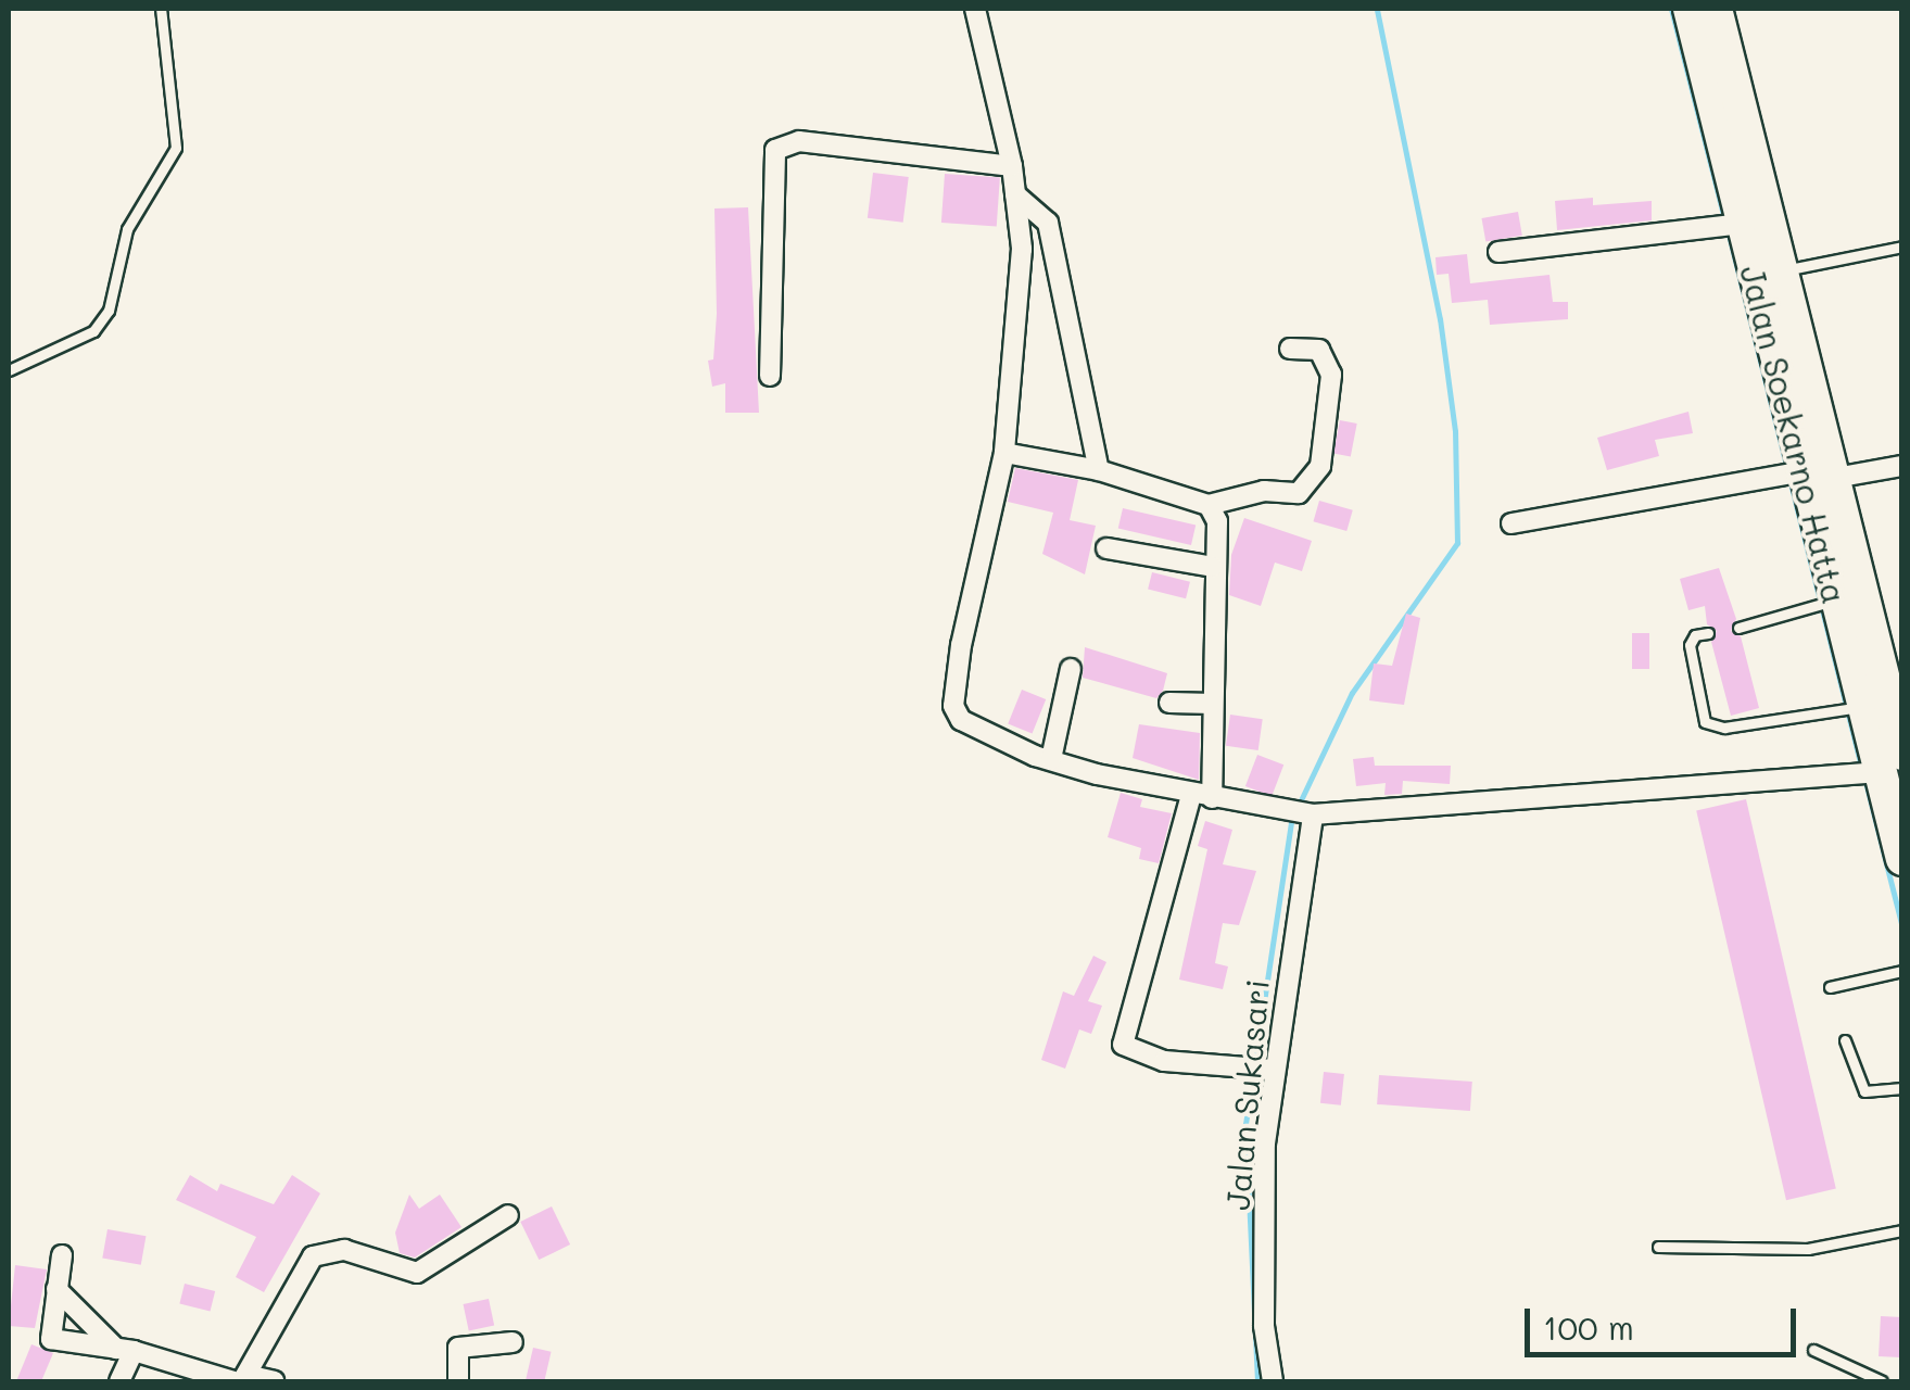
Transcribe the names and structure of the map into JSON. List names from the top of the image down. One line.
{"streets":{"highway":["Jalan Soekarno Hatta"],"street":["Jalan Sukasari"]},"scale_bar":"100 m"}
